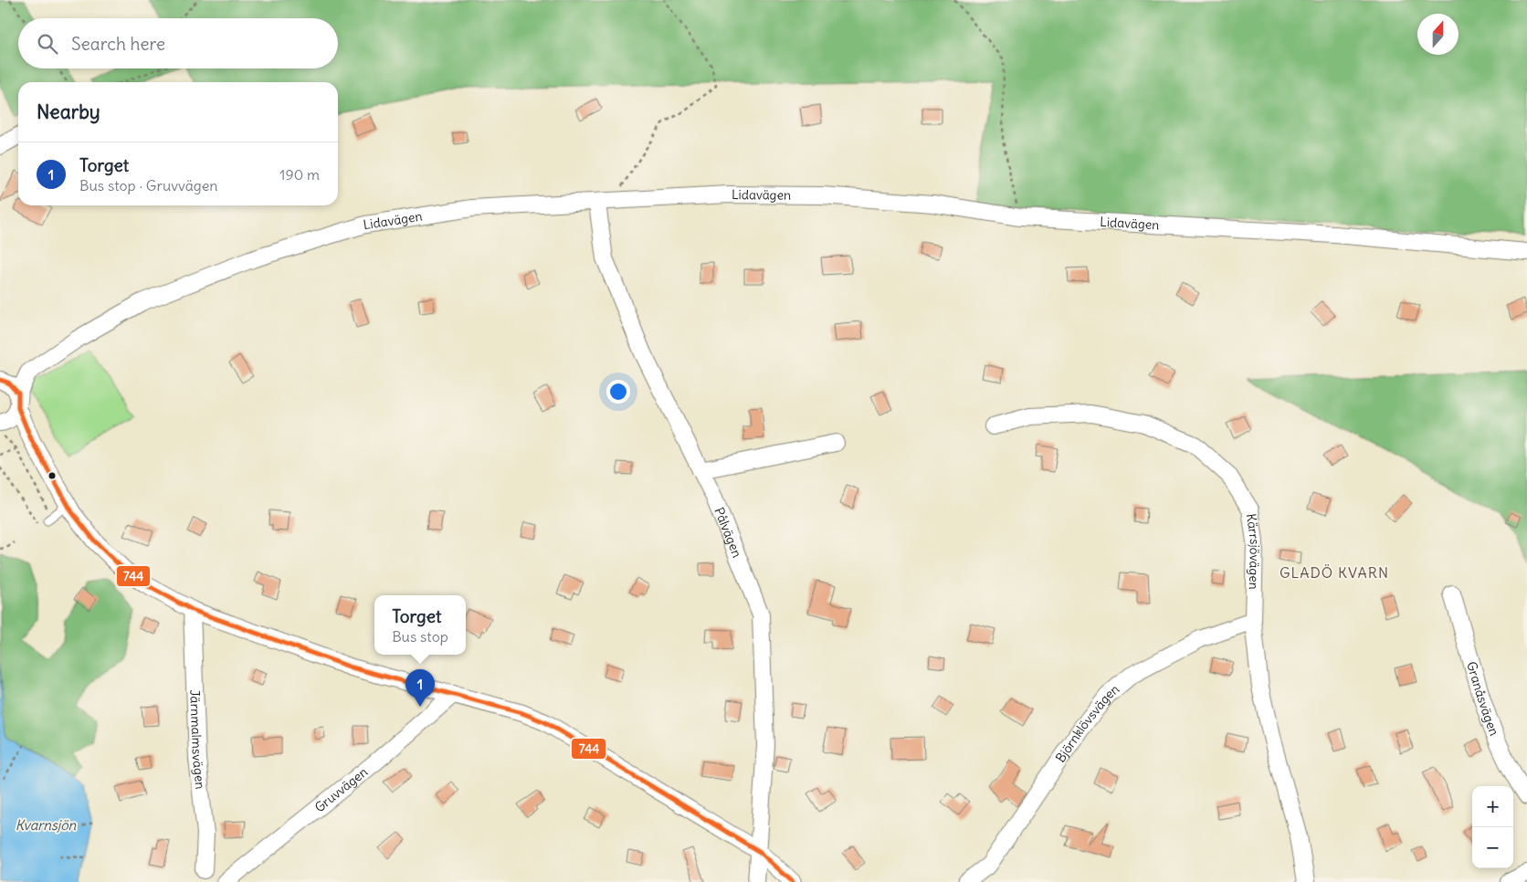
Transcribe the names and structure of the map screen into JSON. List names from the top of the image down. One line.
{"streets":{"street":["Lidavägen","Pålvägen","Kärrsjövägen","Granåsvägen","Björnklövsvägen","Järnmalmsvägen","Gruvvägen"]},"crossings":[["Lidavägen","Pålvägen"],["Kärrsjövägen","Björnklövsvägen"]],"districts":["GLADÖ KVARN"],"water":["Kvarnsjön"],"lines":["transit line 744"],"north":"top","page":{"search":"Search here","heading":"Nearby","list":[{"mark":"1","name":"Torget","note":"Bus stop · Gruvvägen","value":"190 m"}],"popup":["Torget","Bus stop"],"pins":"1","map_buttons":["+","−"]}}
